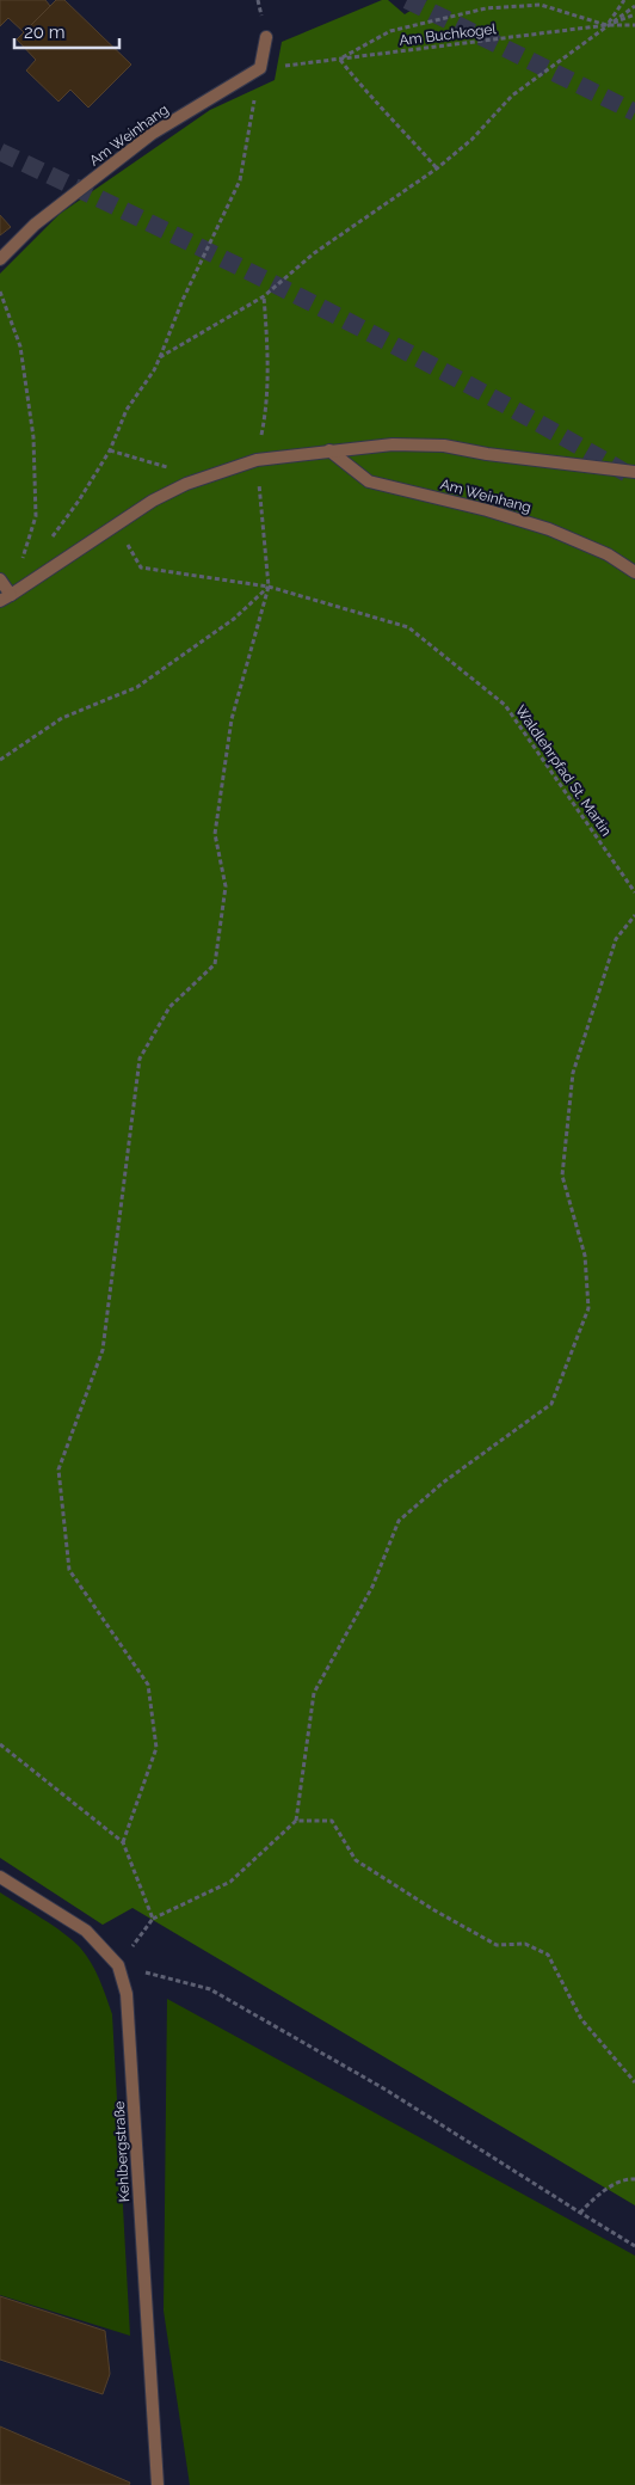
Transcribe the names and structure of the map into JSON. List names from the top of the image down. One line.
{"streets":{"street":["Am Weinhang","Kehlbergstraße"],"path":["Am Buchkogel","Waldlehrpfad St. Martin"]},"crossings":[["Am Buchkogel","Am Weinhang"]],"scale_bar":"20 m"}
